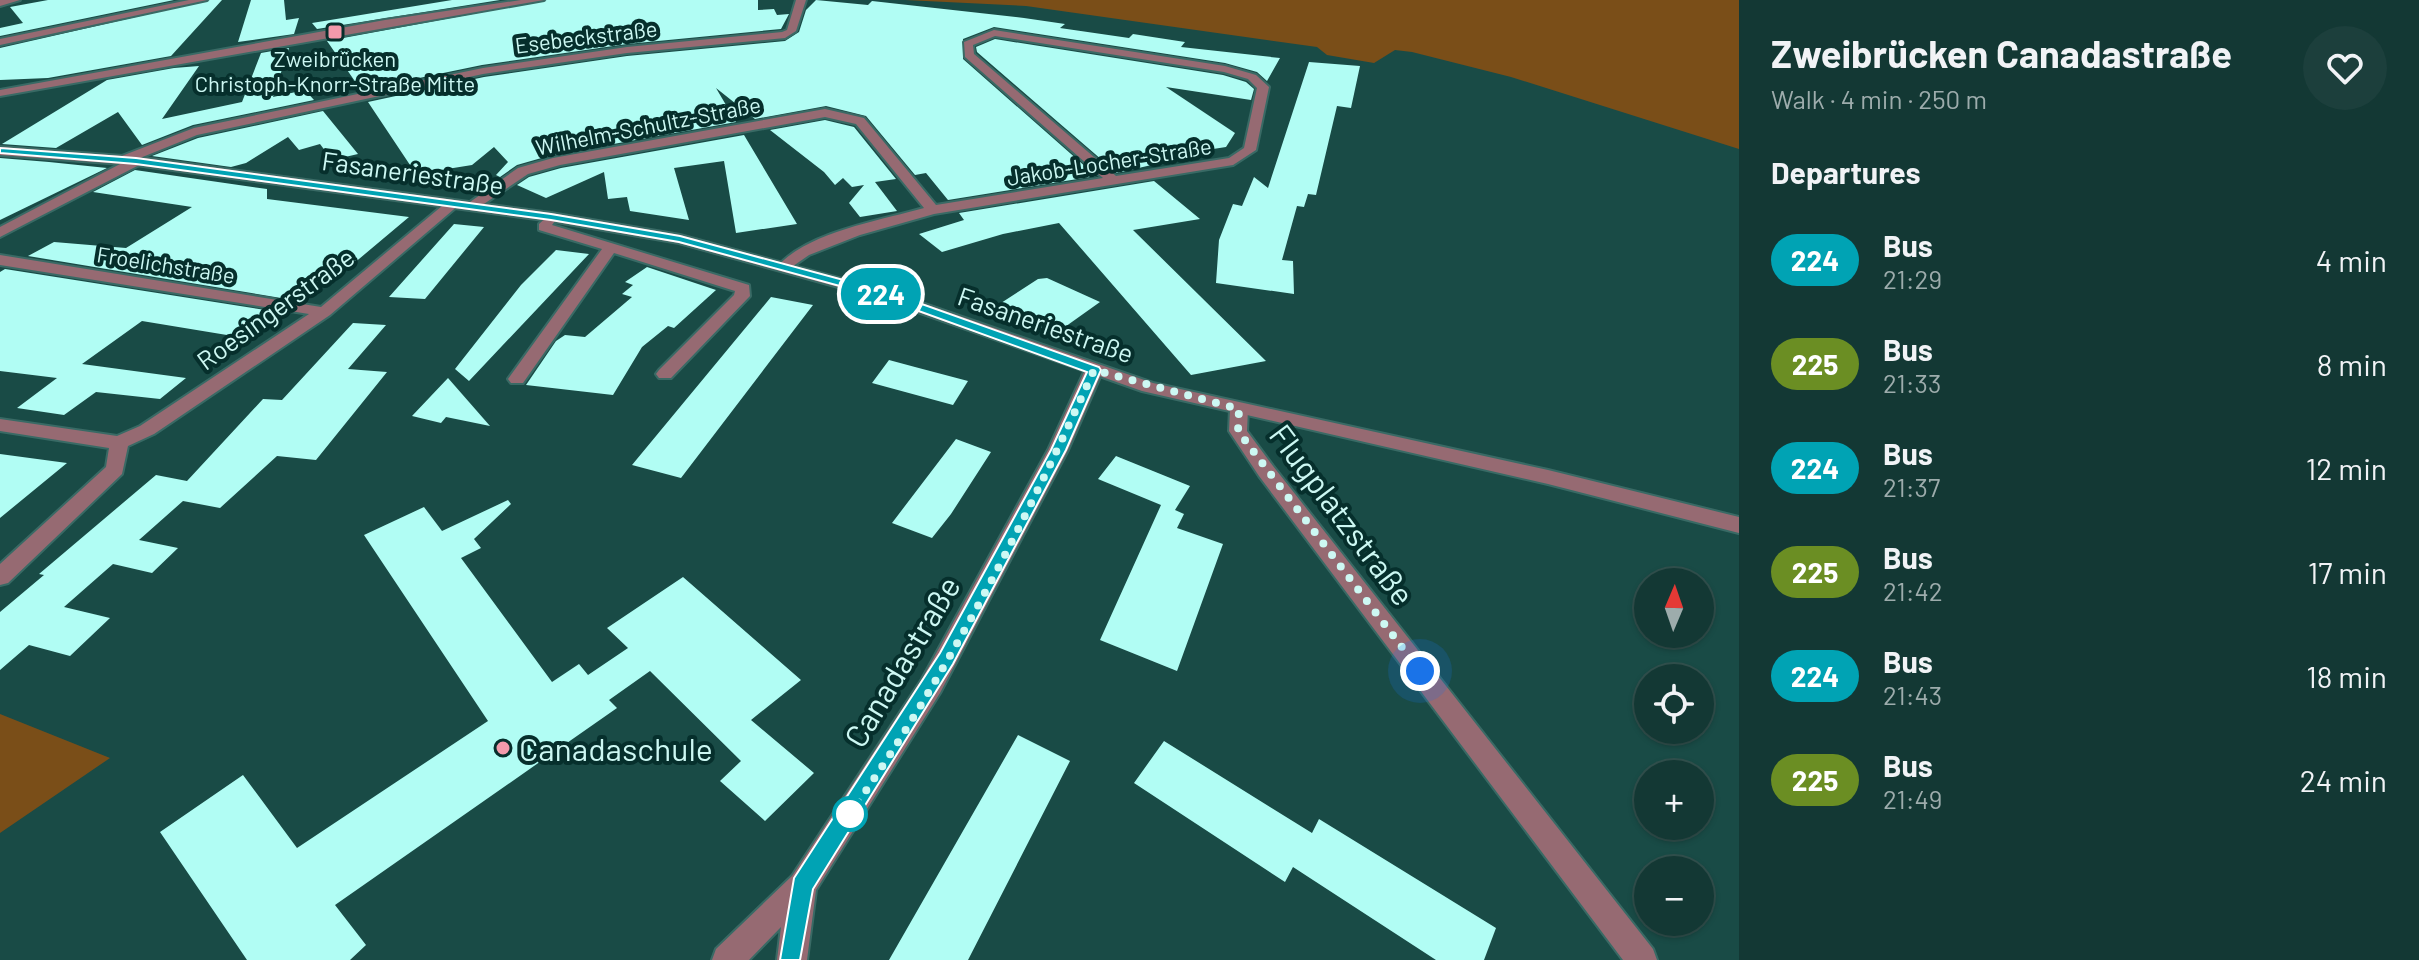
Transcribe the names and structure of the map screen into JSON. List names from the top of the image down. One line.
{"streets":{"street":["Esebeckstraße","Wilhelm-Schultz-Straße","Jakob-Locher-Straße","Fasaneriestraße","Froelichstraße","Roesingerstraße","Flugplatzstraße","Canadastraße"]},"crossings":[["Esebeckstraße","Fasaneriestraße"],["Wilhelm-Schultz-Straße","Jakob-Locher-Straße"],["Wilhelm-Schultz-Straße","Fasaneriestraße"],["Wilhelm-Schultz-Straße","Roesingerstraße"],["Jakob-Locher-Straße","Fasaneriestraße"],["Fasaneriestraße","Roesingerstraße"],["Fasaneriestraße","Flugplatzstraße"],["Fasaneriestraße","Canadastraße"],["Froelichstraße","Roesingerstraße"]],"places":{"transit":["Zweibrücken Christoph-Knorr-Straße Mitte"],"other":["Canadaschule"]},"lines":["bus line 224"],"north":"top","page":{"on_map":"224","heading":[["Zweibrücken Canadastraße","Walk · 4 min · 250 m"],"Departures"],"list":[{"mark":"224","name":"Bus","note":"21:29","value":"4 min"},{"mark":"225","name":"Bus","note":"21:33","value":"8 min"},{"mark":"224","name":"Bus","note":"21:37","value":"12 min"},{"mark":"225","name":"Bus","note":"21:42","value":"17 min"},{"mark":"224","name":"Bus","note":"21:43","value":"18 min"},{"mark":"225","name":"Bus","note":"21:49","value":"24 min"}],"map_buttons":["+","−"]}}
